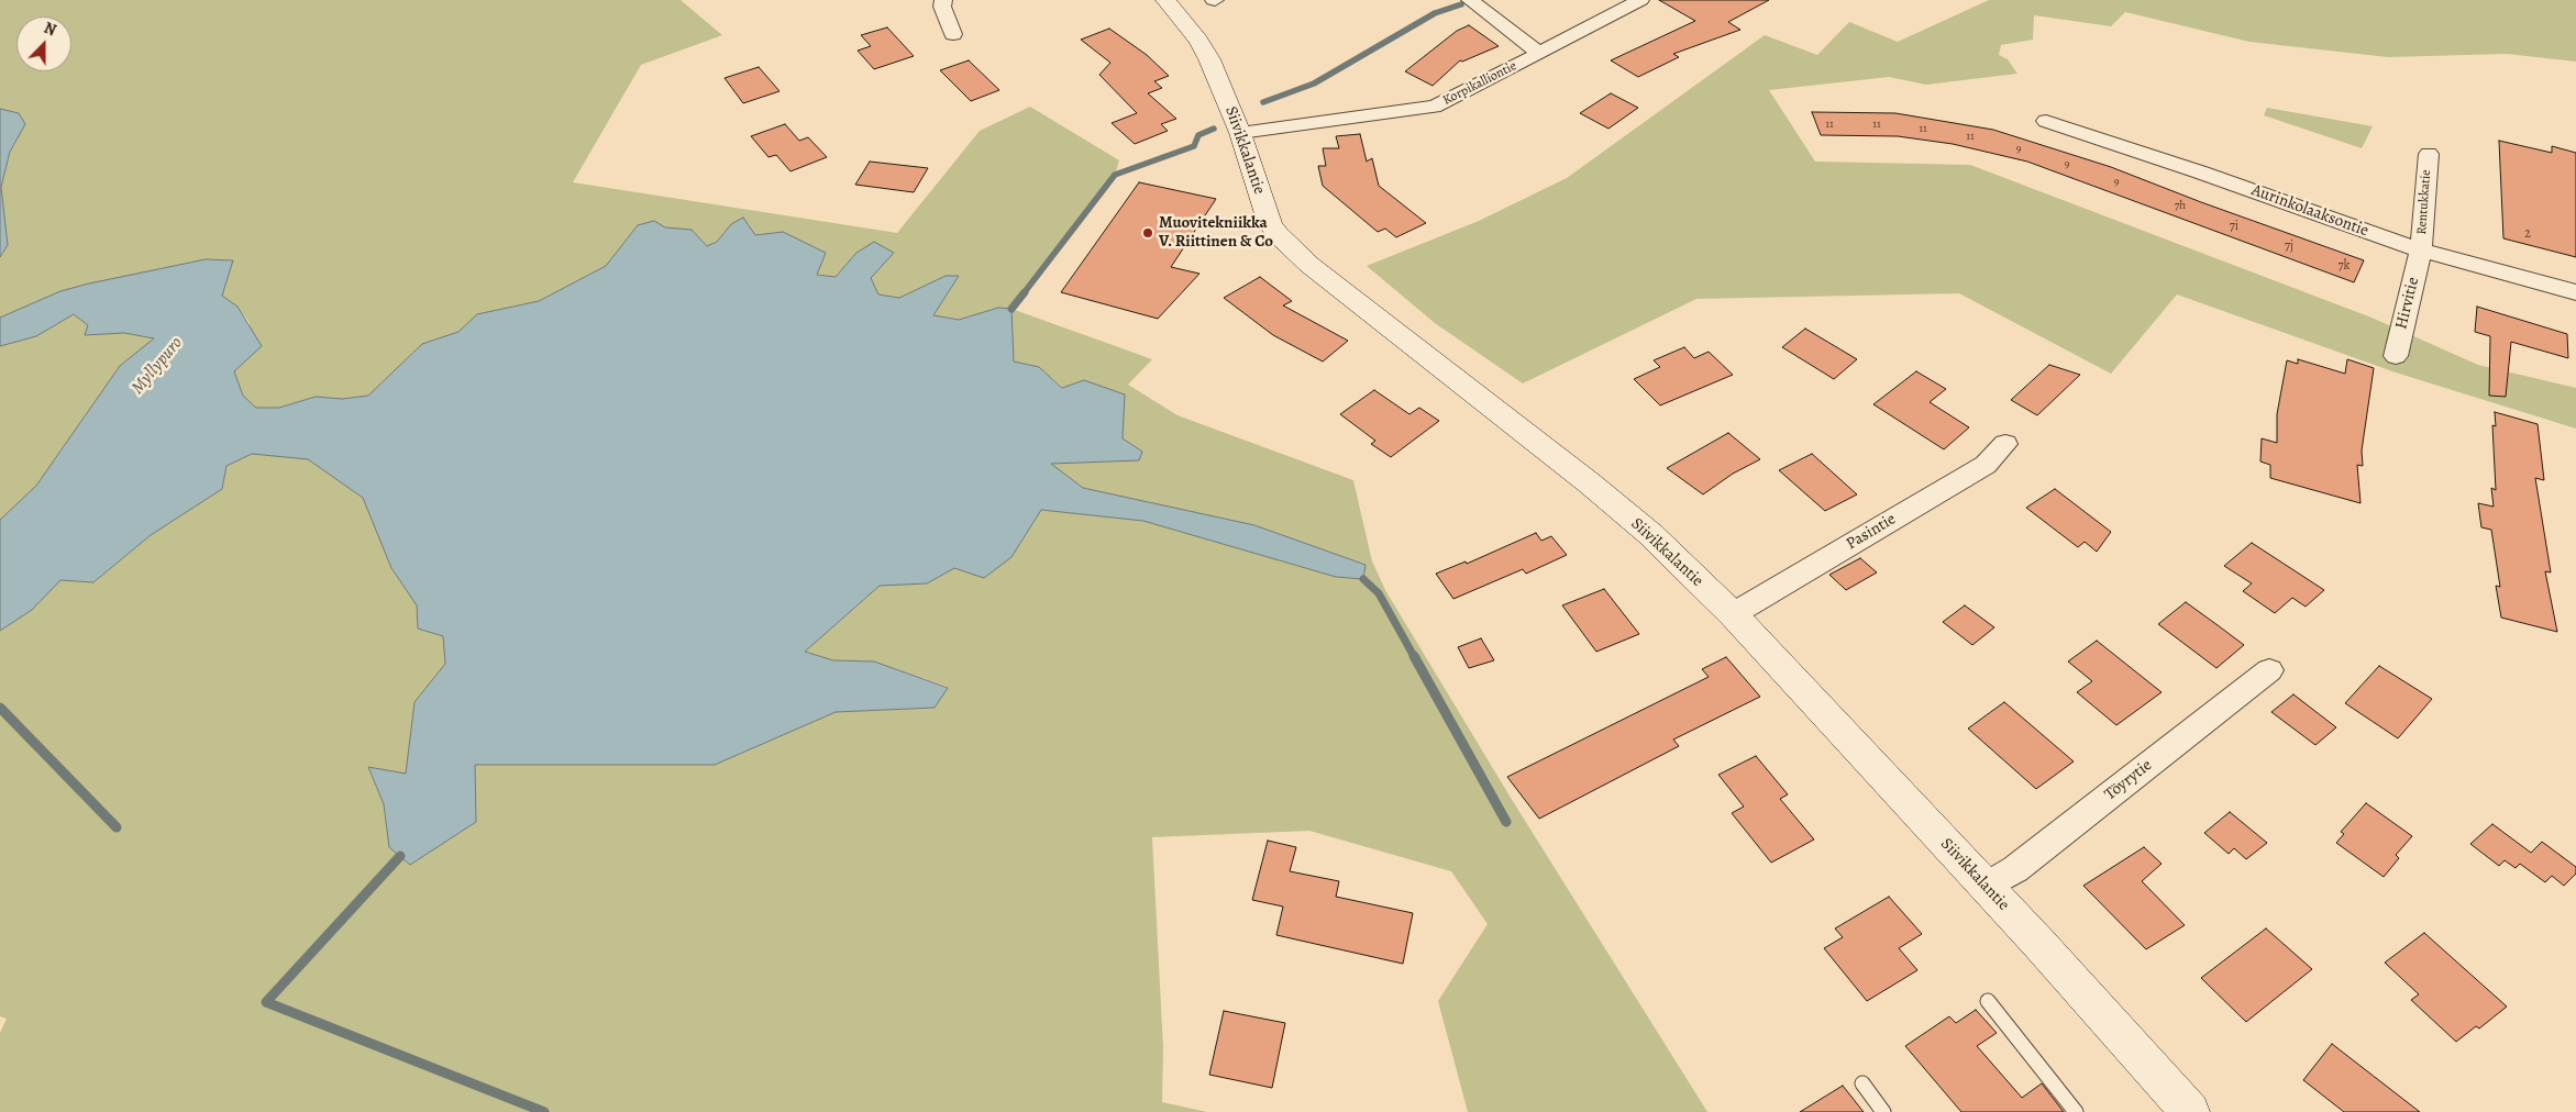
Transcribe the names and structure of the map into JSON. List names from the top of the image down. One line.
{"streets":{"main road":["Siivikkalantie"],"street":["Korpikalliontie","Rentukkatie","Aurinkolaaksontie","Hirvitie","Pasintie","Töyrytie"]},"crossings":[["Korpikalliontie","Siivikkalantie"],["Siivikkalantie","Pasintie"],["Siivikkalantie","Töyrytie"],["Rentukkatie","Aurinkolaaksontie"],["Rentukkatie","Hirvitie"],["Aurinkolaaksontie","Hirvitie"]],"water":["Myllypuro"],"places":["Muovitekniikka V. Riittinen & Co"],"house_numbers":["11","11","11","11","9","9","9","7h","7i","2","7j","7k"],"north":"top"}
